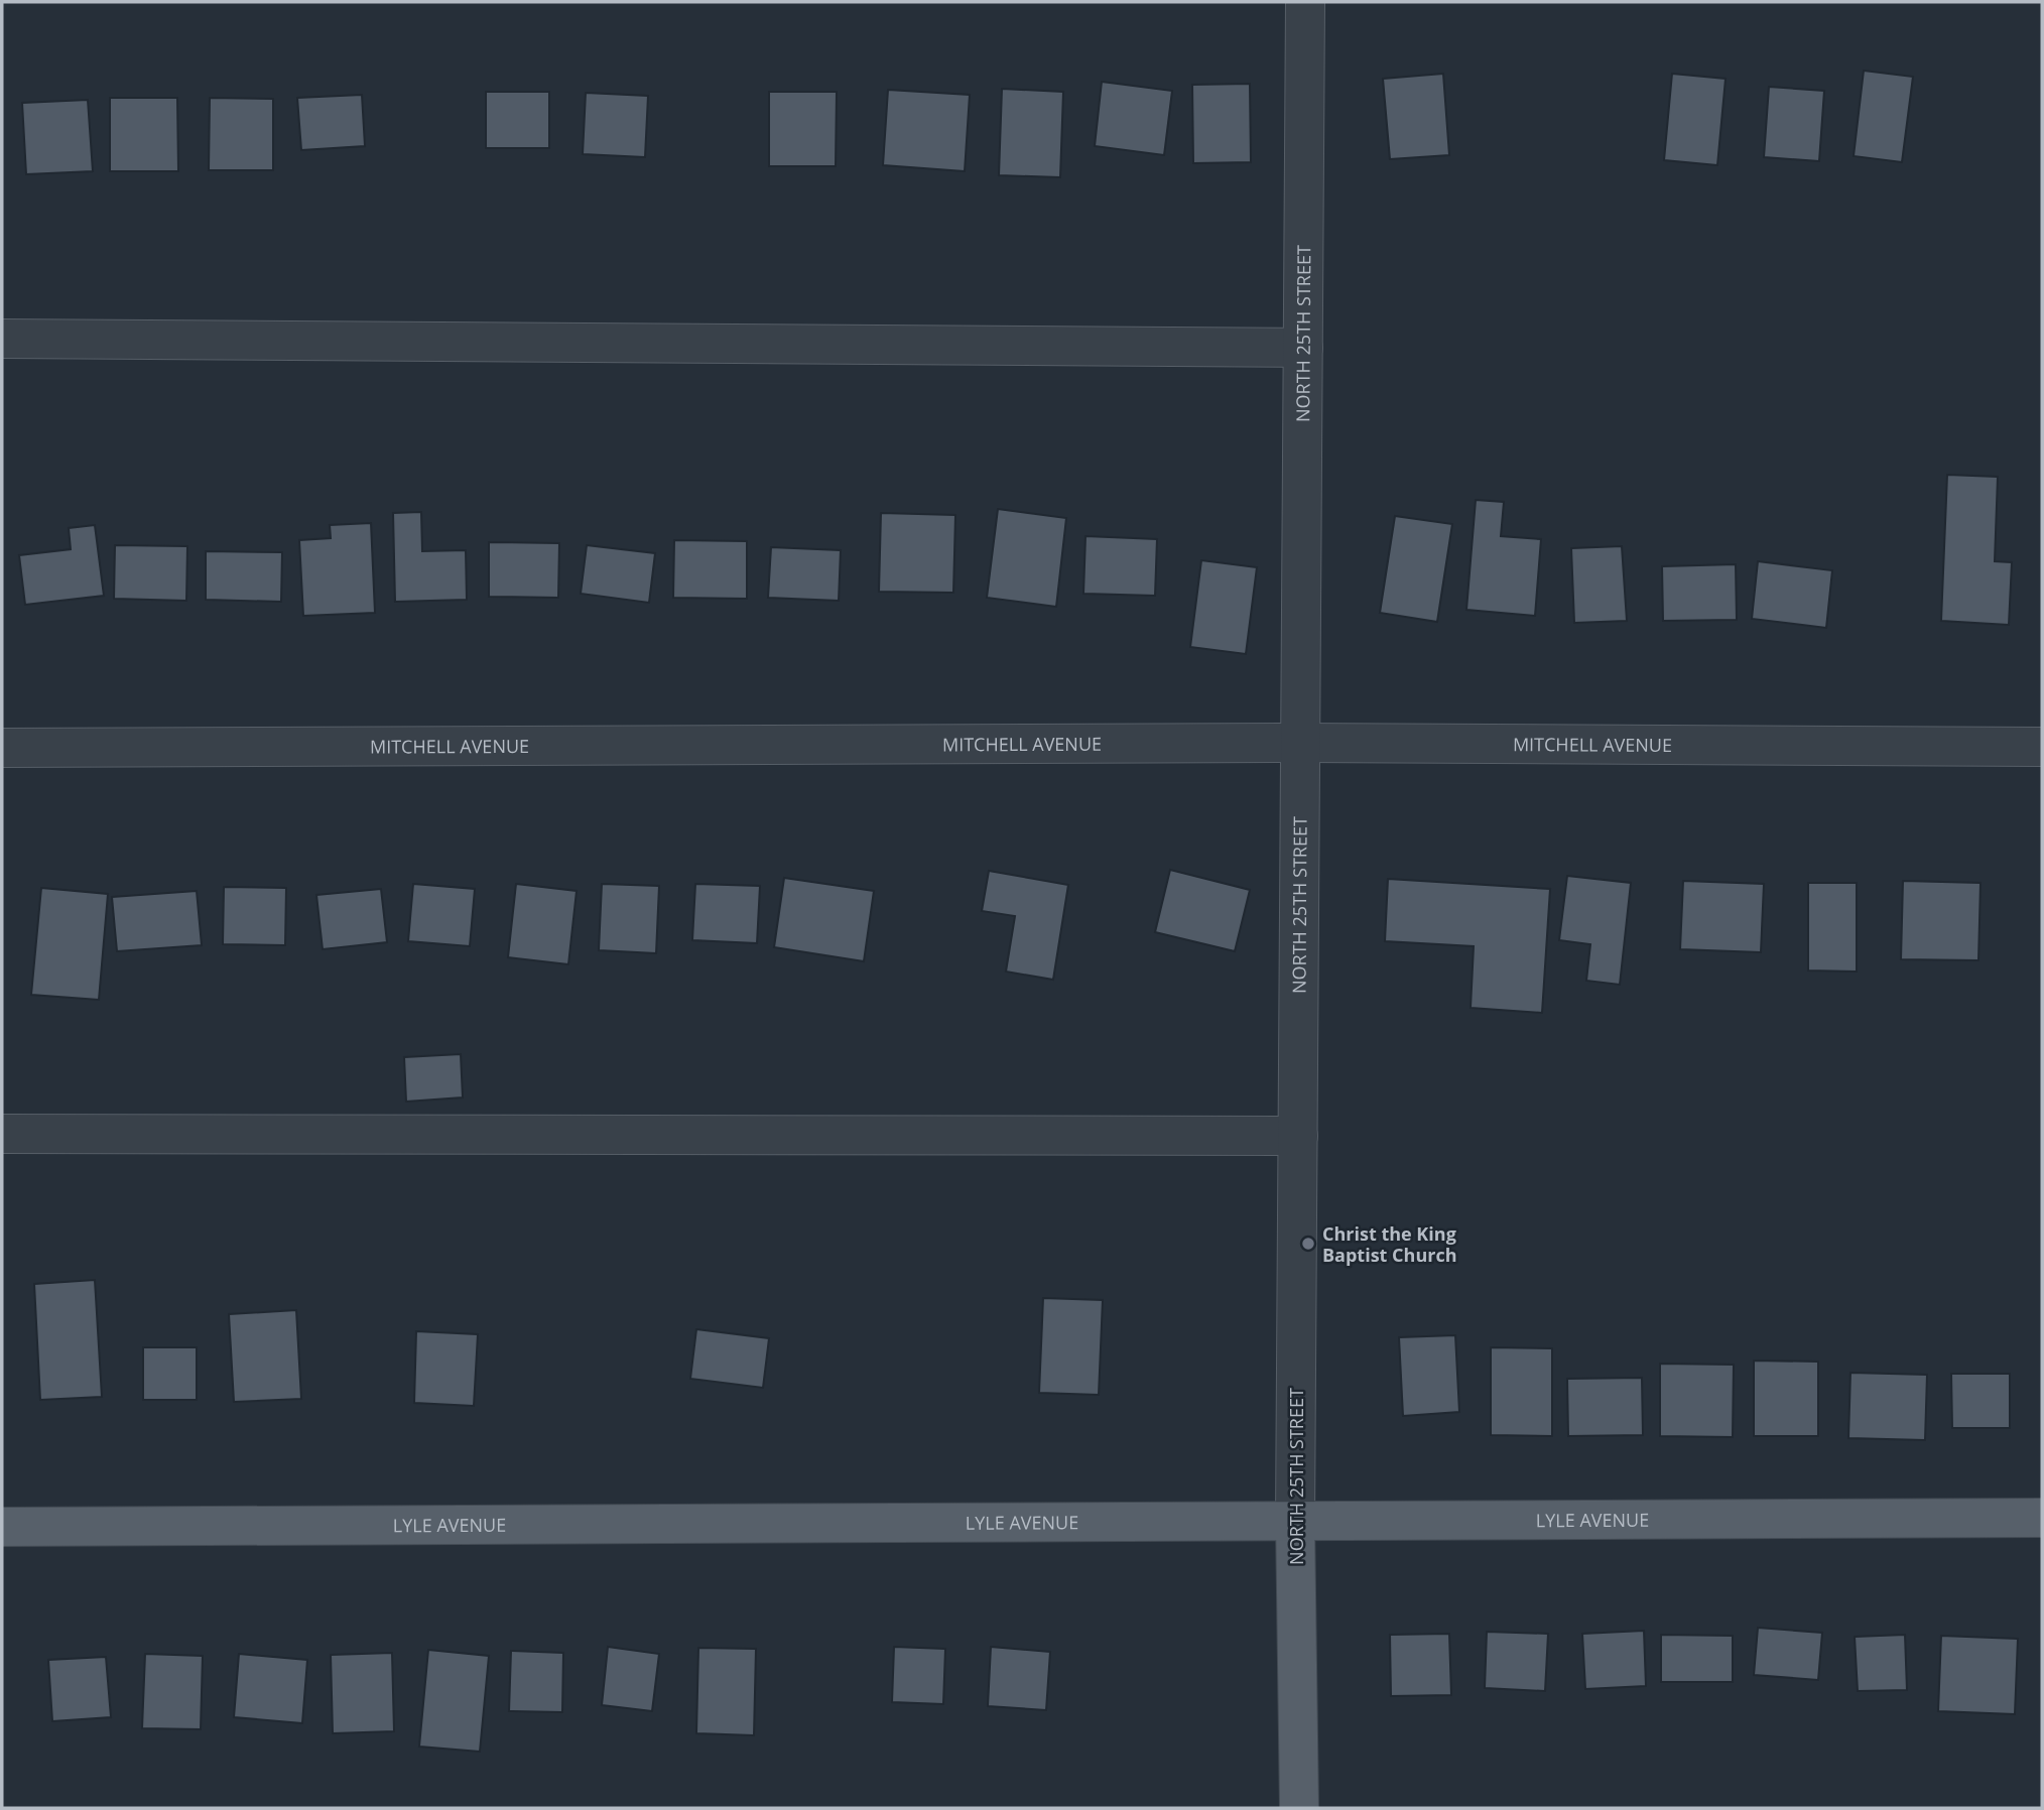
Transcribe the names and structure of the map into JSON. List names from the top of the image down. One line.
{"streets":{"main road":["NORTH 25TH STREET","LYLE AVENUE"],"street":["MITCHELL AVENUE"]},"crossings":[["NORTH 25TH STREET","MITCHELL AVENUE"],["NORTH 25TH STREET","LYLE AVENUE"]],"places":["Christ the King Baptist Church"]}
